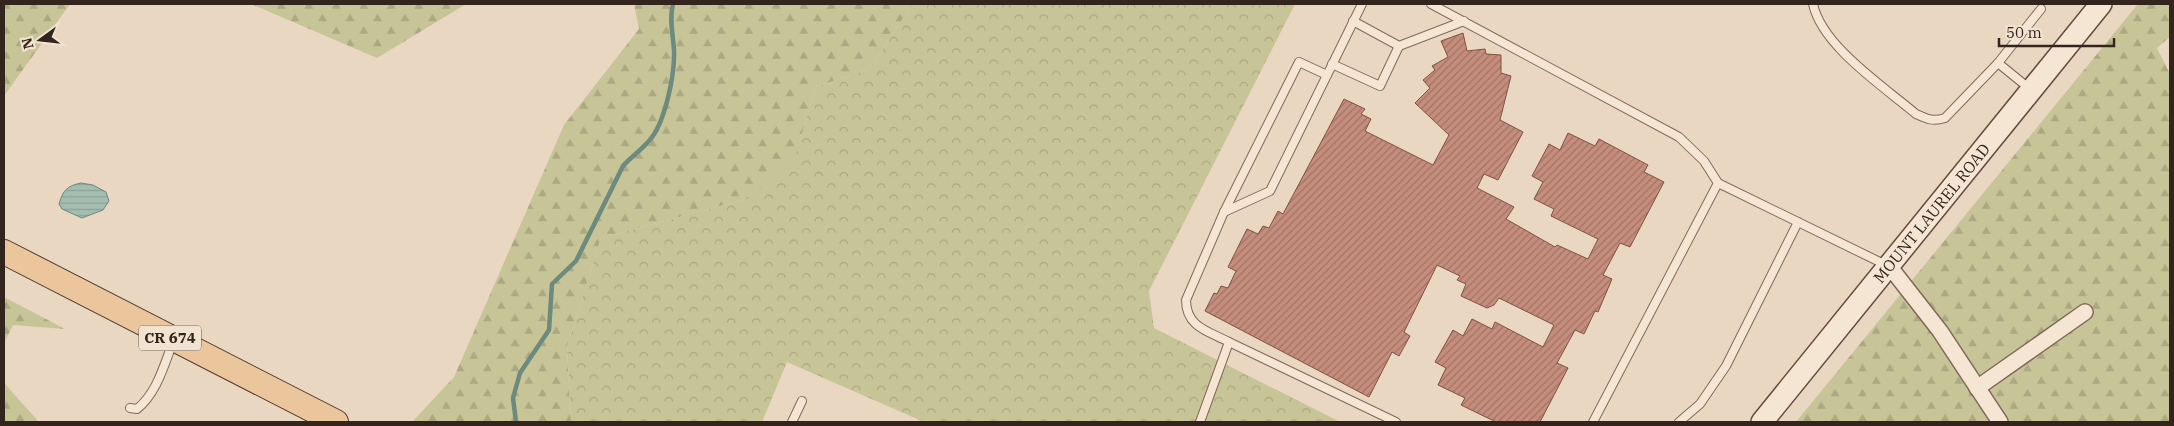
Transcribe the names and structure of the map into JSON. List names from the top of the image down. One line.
{"streets":{"main road":["MOUNT LAUREL ROAD","CR 674"]},"scale_bar":"50 m","north":"left"}
